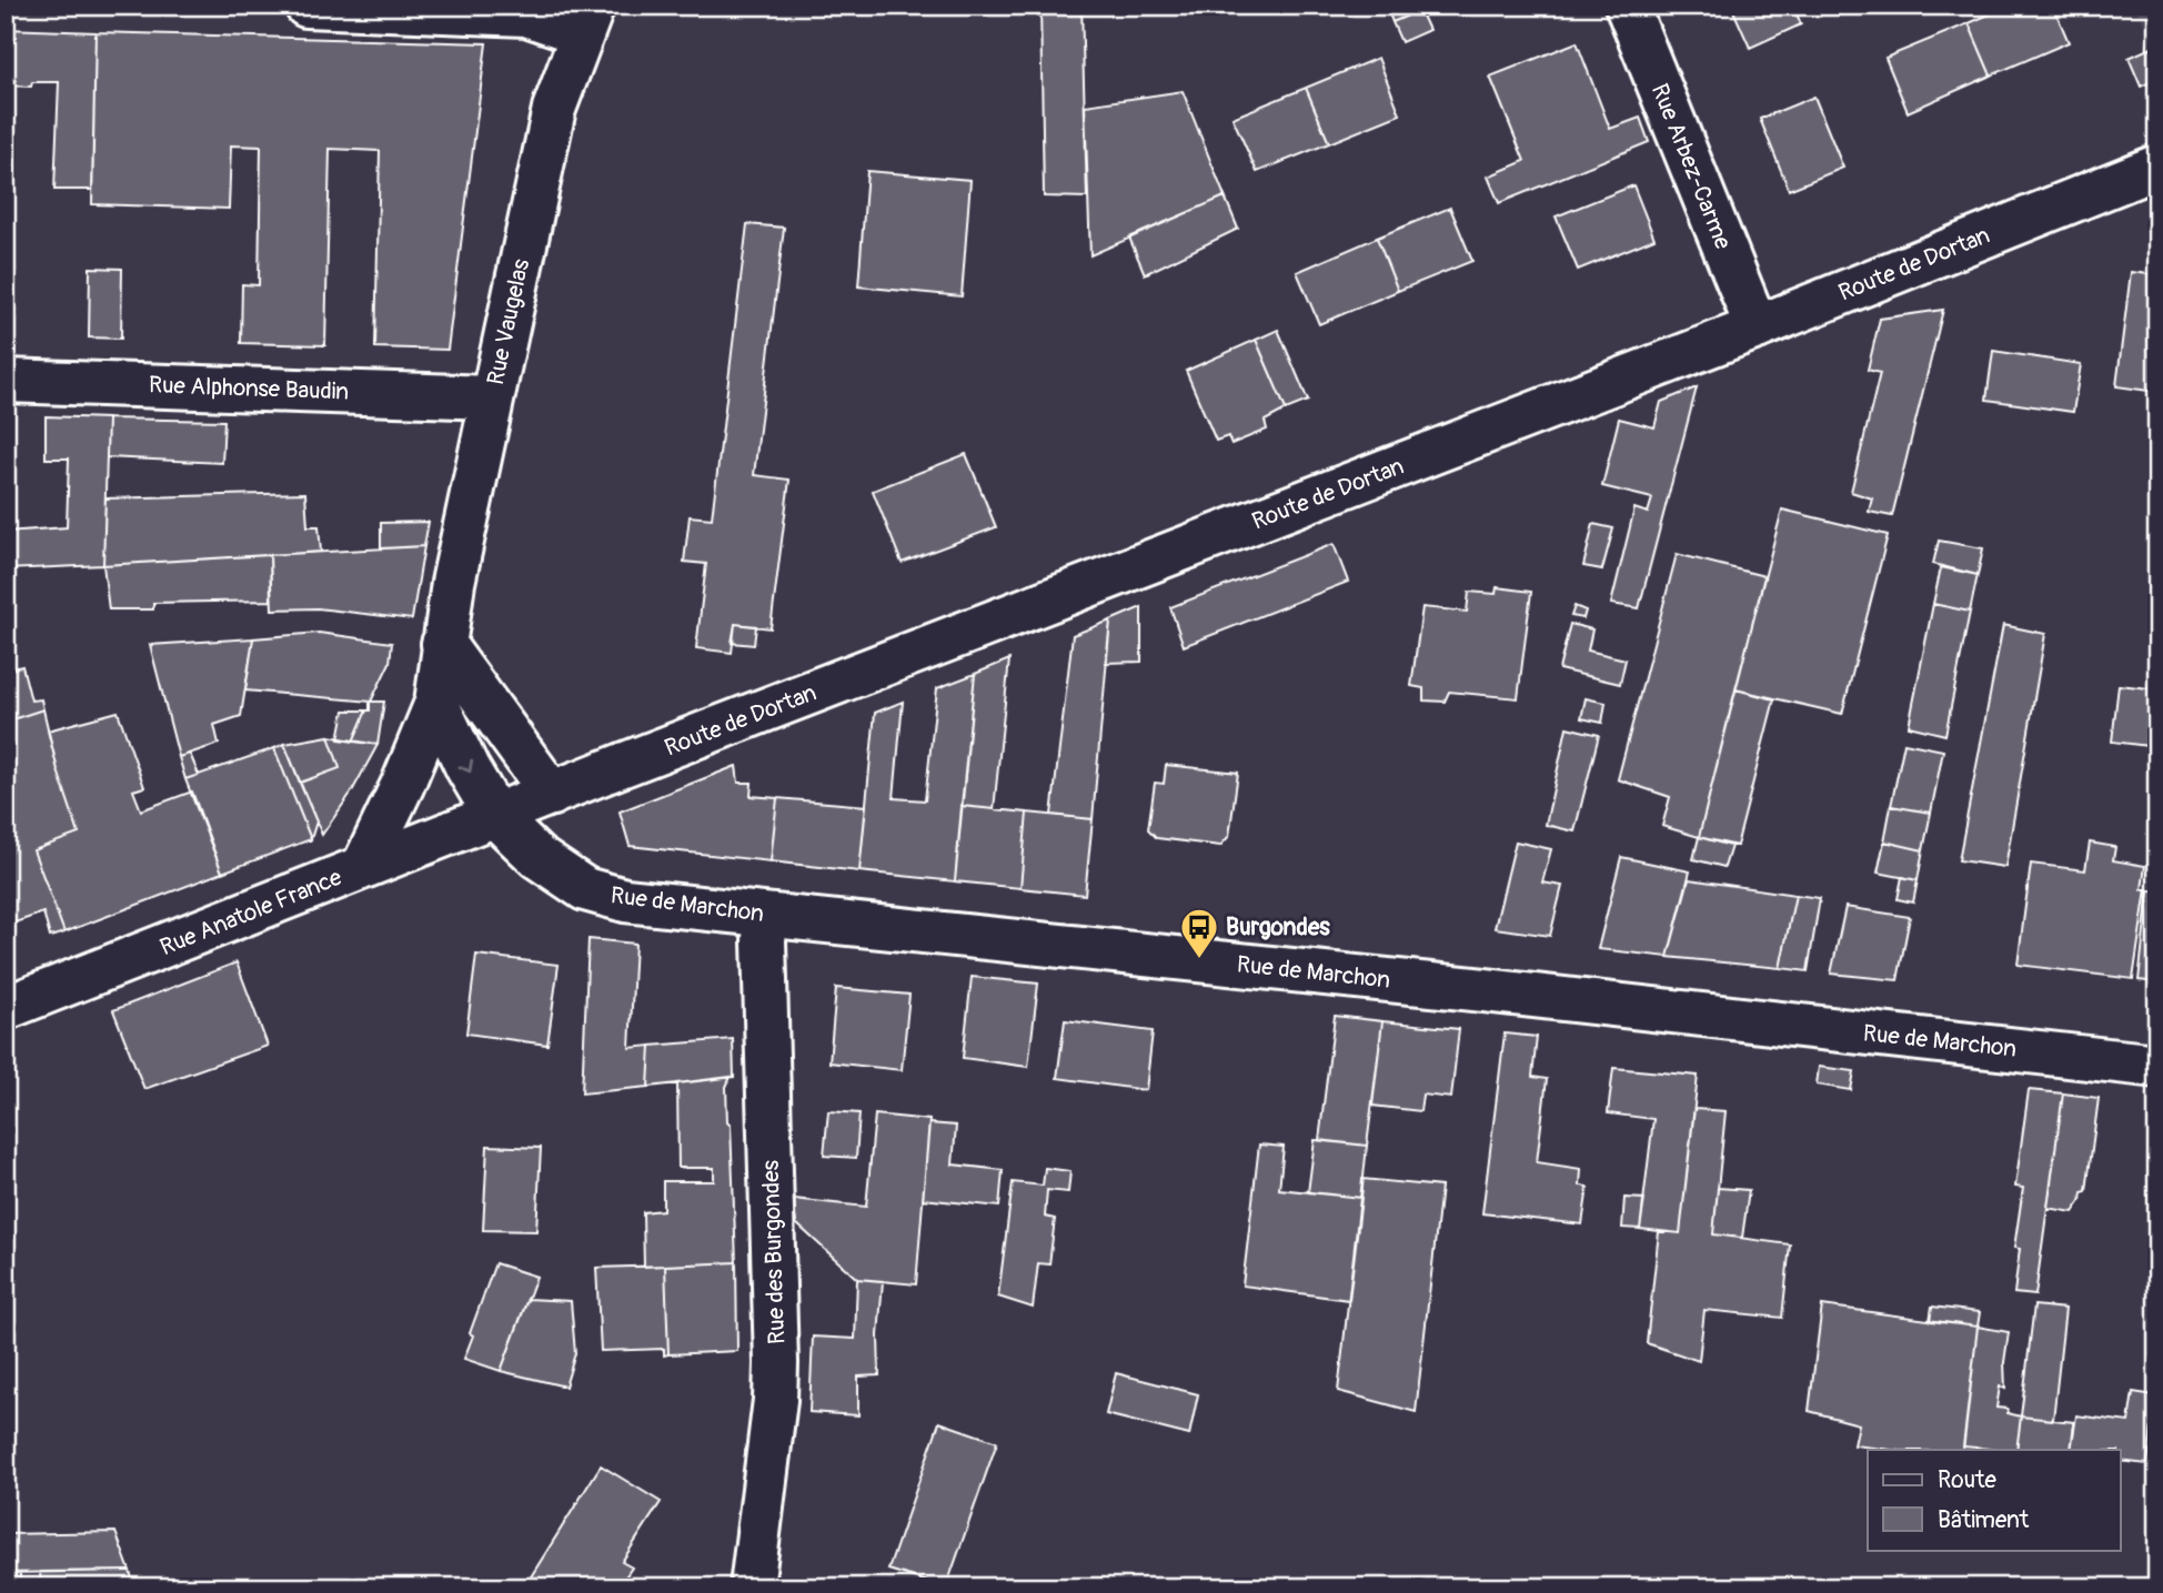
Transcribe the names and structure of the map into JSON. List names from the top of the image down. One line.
{"streets":{"main road":["Rue Arbez-Carme","Route de Dortan","Rue Vaugelas","Rue Alphonse Baudin","Rue de Marchon","Rue Anatole France","Rue des Burgondes"]},"crossings":[["Rue Arbez-Carme","Route de Dortan"],["Route de Dortan","Rue de Marchon"],["Route de Dortan","Rue Anatole France"],["Rue Vaugelas","Rue Alphonse Baudin"],["Rue Vaugelas","Rue Anatole France"],["Rue de Marchon","Rue Anatole France"],["Rue de Marchon","Rue des Burgondes"]],"places":{"bus stop":["Burgondes"]},"legend":["Route","Bâtiment"]}
